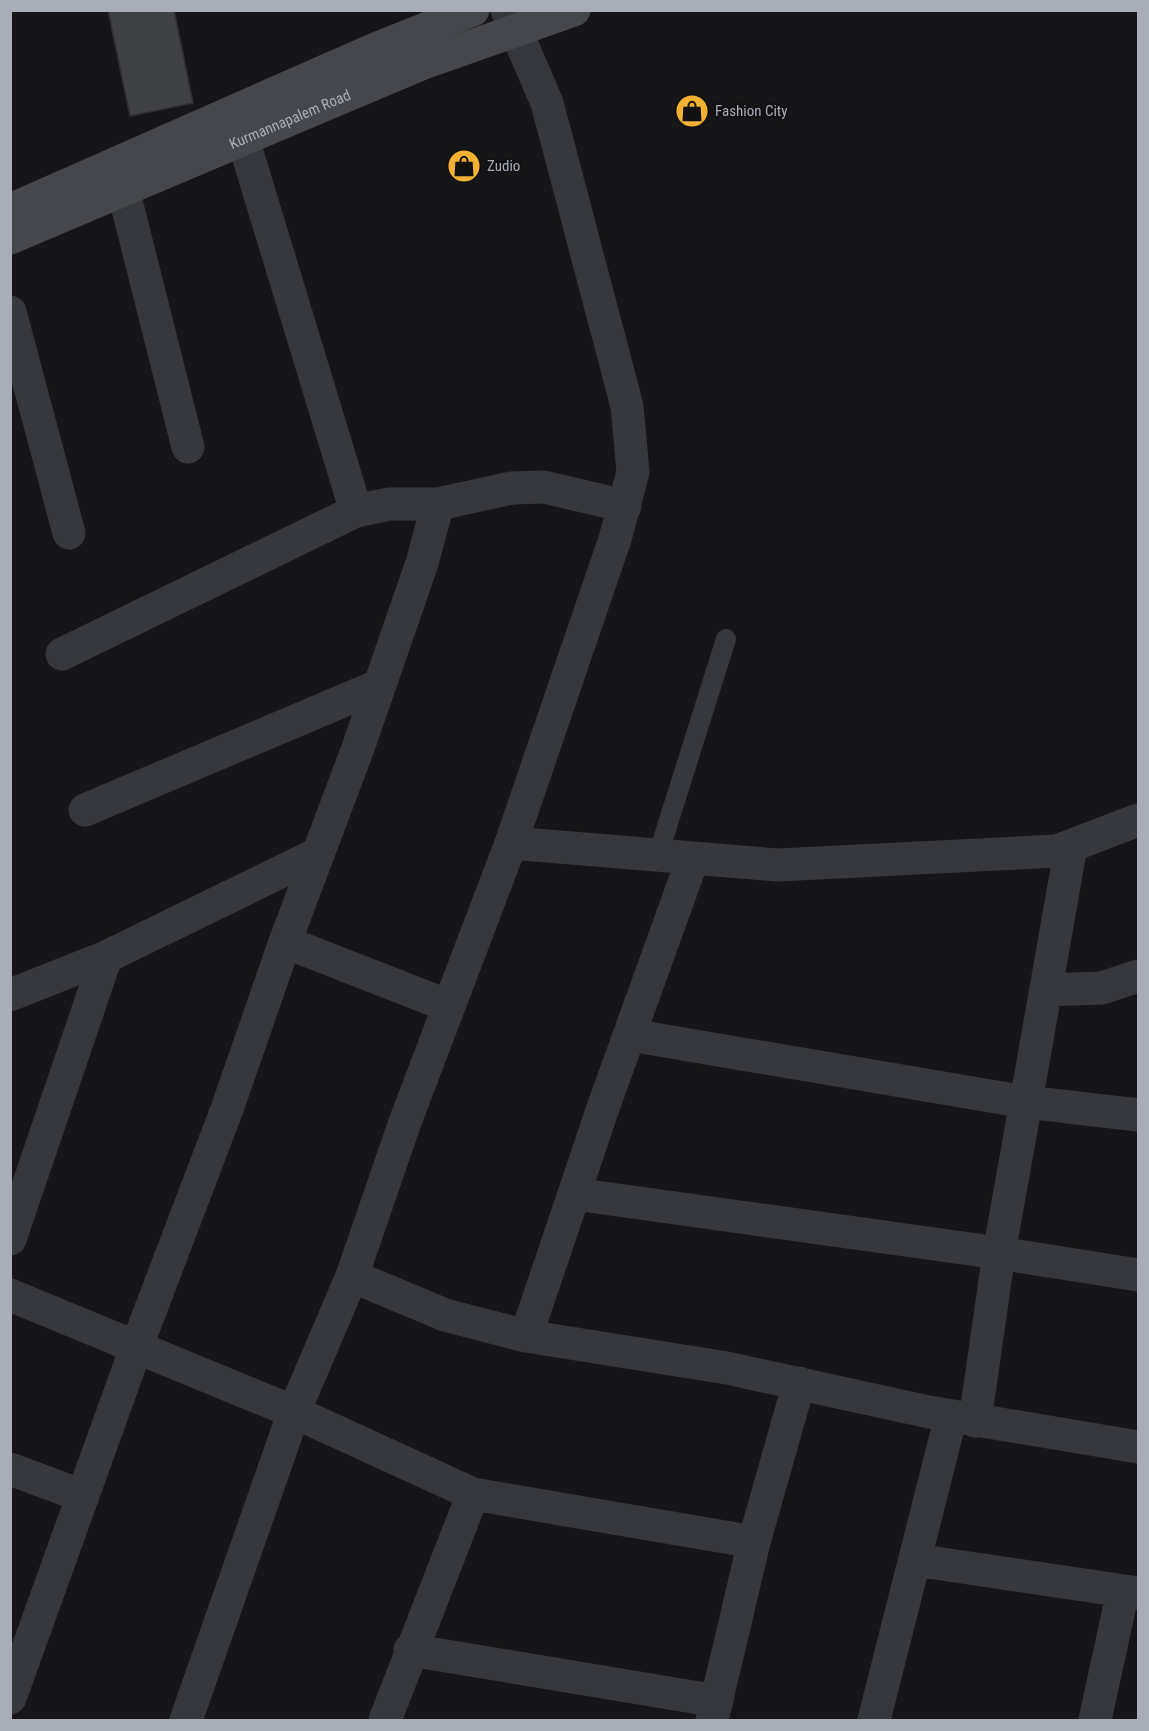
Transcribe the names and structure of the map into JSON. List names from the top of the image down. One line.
{"streets":{"main road":["Kurmannapalem Road"]},"places":{"shop":["Fashion City","Zudio"]}}
